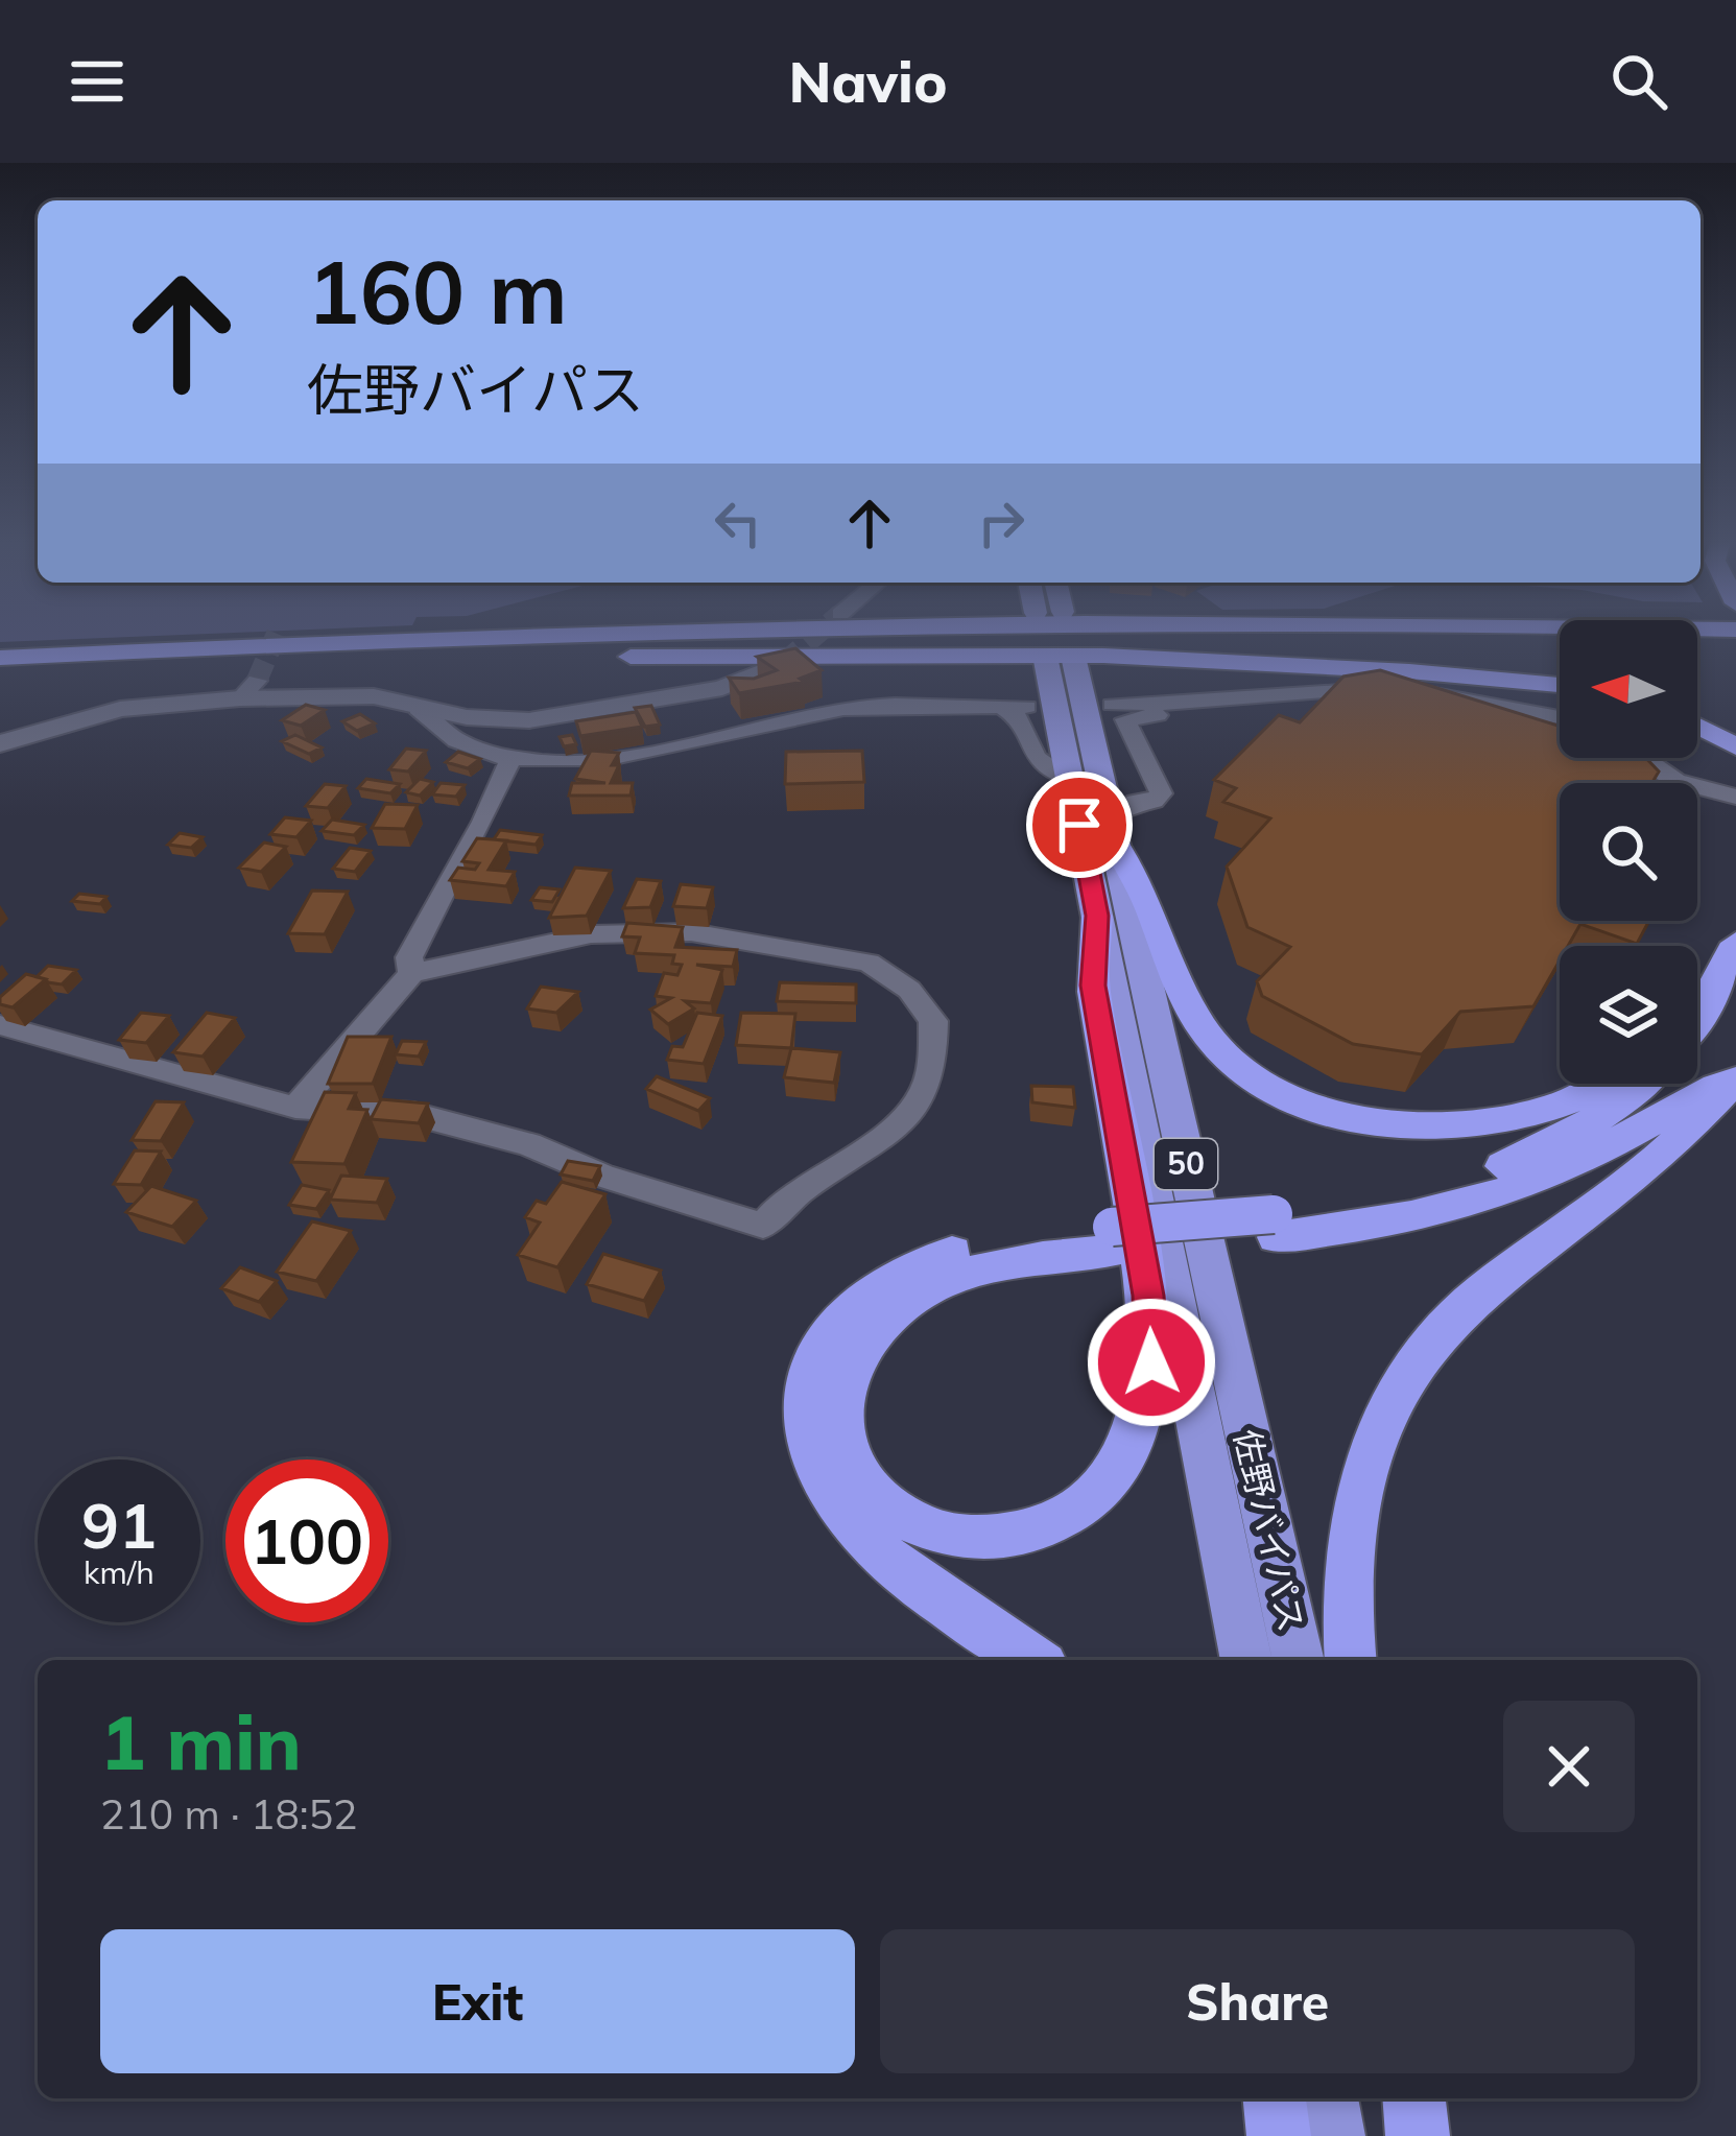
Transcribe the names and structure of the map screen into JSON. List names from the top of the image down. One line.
{"streets":{"highway":["50","佐野バイパス"]},"north":"left","page":{"header":"Navio","turn":["160 m","佐野バイパス"],"speed":"91 km/h","limit":"100","heading":["1 min","210 m · 18:52"],"buttons":["Exit","Share"]}}
